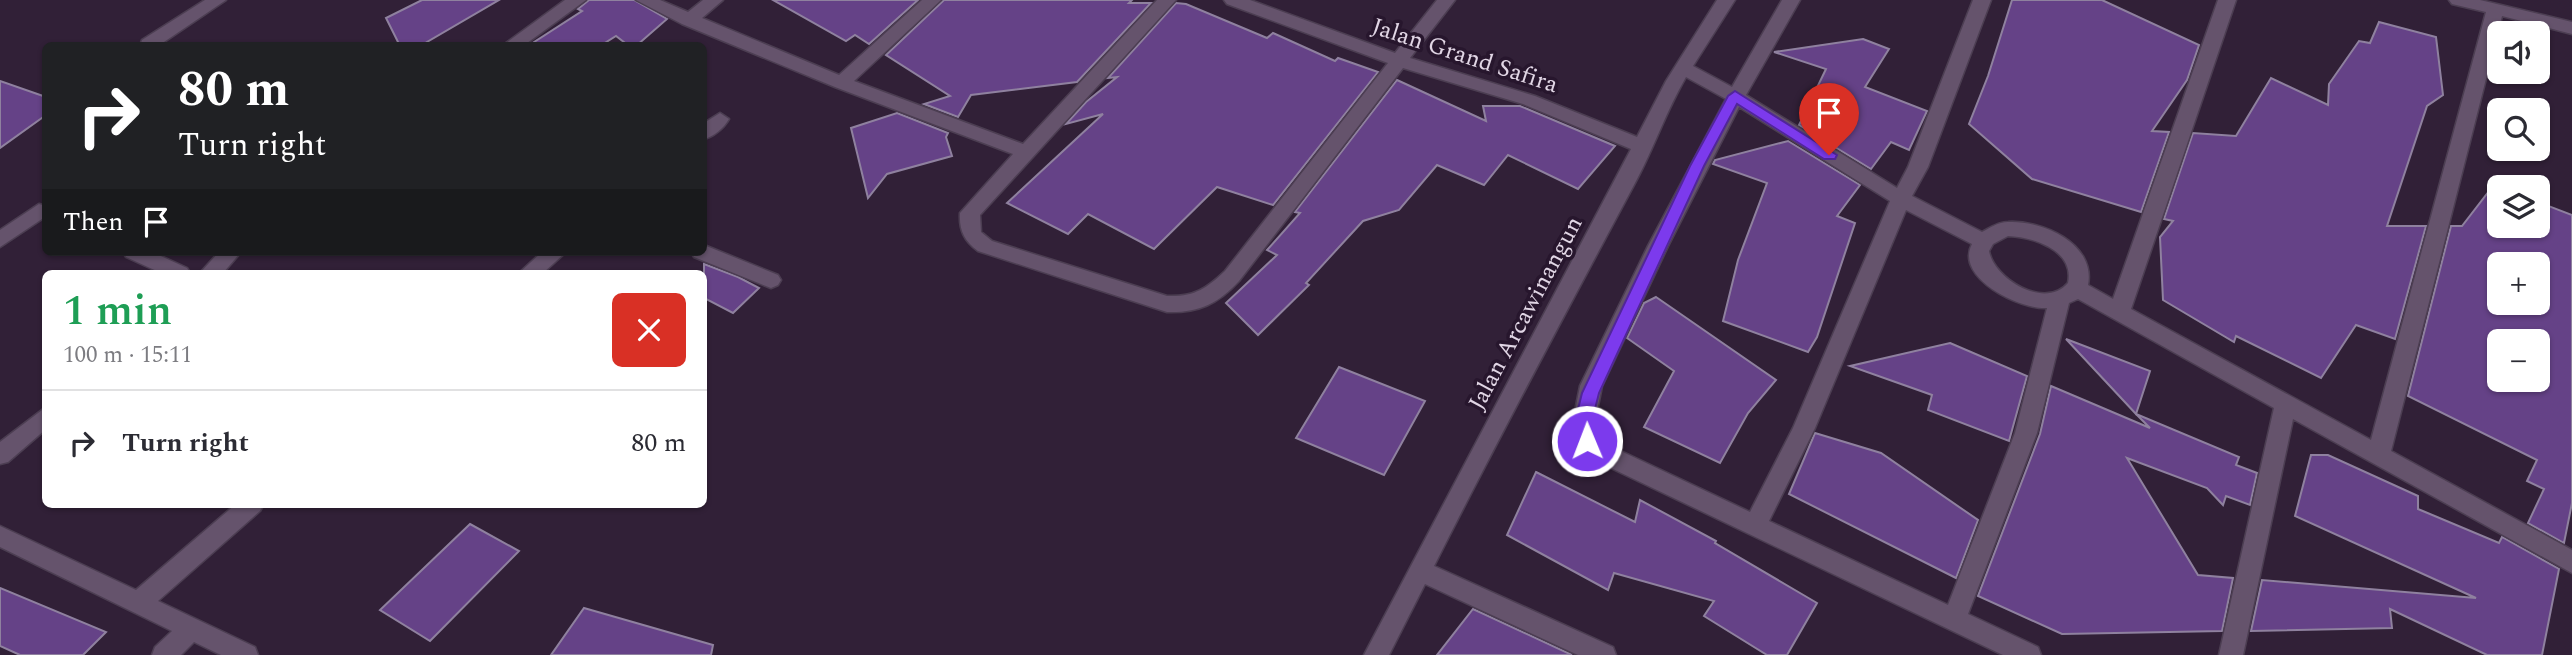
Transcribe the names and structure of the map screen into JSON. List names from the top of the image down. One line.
{"streets":{"street":["Jalan Grand Safira","Jalan Arcawinangun"]},"crossings":[["Jalan Grand Safira","Jalan Arcawinangun"]],"page":{"map_buttons":["+","−"],"turn":["80 m","Turn right"],"then":"Then","heading":["1 min","100 m · 15:11"],"list":[{"name":"Turn right","value":"80 m"}]}}
